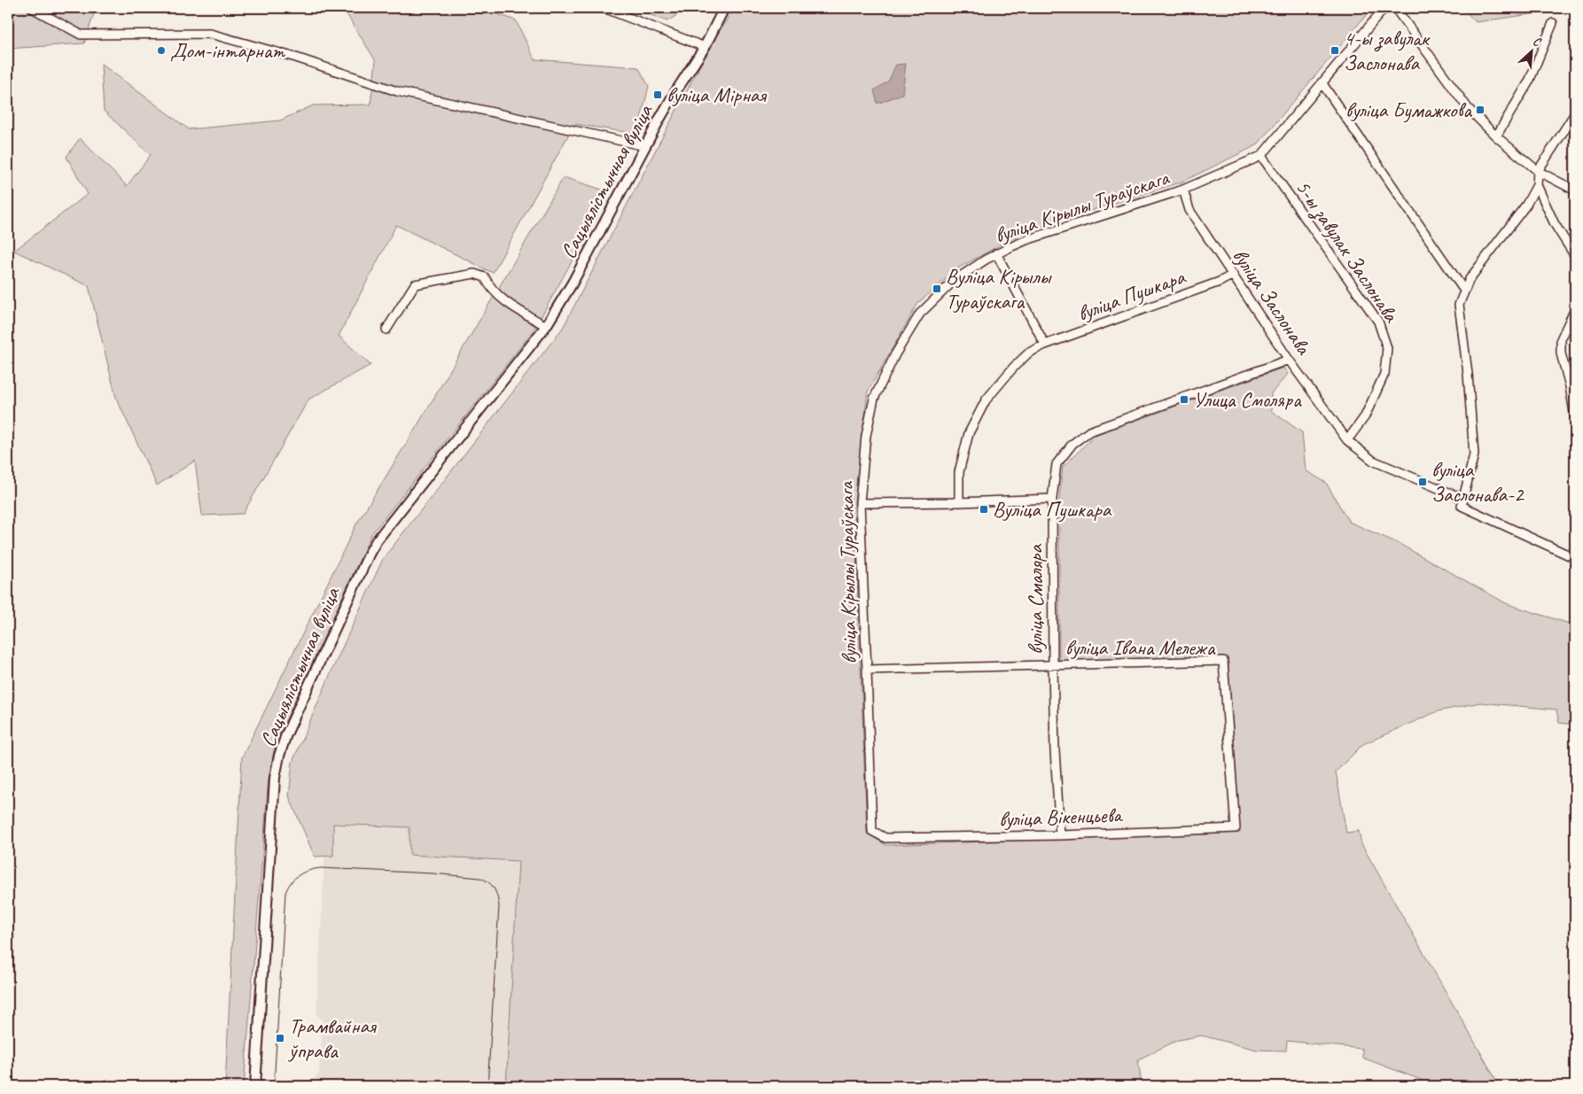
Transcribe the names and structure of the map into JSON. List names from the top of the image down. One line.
{"streets":{"main road":["Сацыялістычная вуліца"],"street":["вуліца Кірылы Тураўскага","5-ы завулак Заслонава","вуліца Пушкара","вуліца Заслонава","вуліца Смаляра","вуліца Івана Мележа","вуліца Вікенцьева"]},"crossings":[["вуліца Кірылы Тураўскага","вуліца Заслонава"],["вуліца Кірылы Тураўскага","вуліца Івана Мележа"],["вуліца Кірылы Тураўскага","вуліца Вікенцьева"],["5-ы завулак Заслонава","вуліца Заслонава"],["вуліца Пушкара","вуліца Заслонава"],["вуліца Заслонава","вуліца Смаляра"],["вуліца Смаляра","вуліца Івана Мележа"],["вуліца Смаляра","вуліца Вікенцьева"],["вуліца Івана Мележа","вуліца Вікенцьева"]],"places":{"other":["Дом-інтарнат"],"transit":["4-ы завулак Заслонава","вуліца Мірная","вуліца Бумажкова","Вуліца Кірылы Тураўскага","Улица Смоляра","вуліца Заслонава-2","Вуліца Пушкара","Трамвайная ўправа"]},"north":"top right"}
